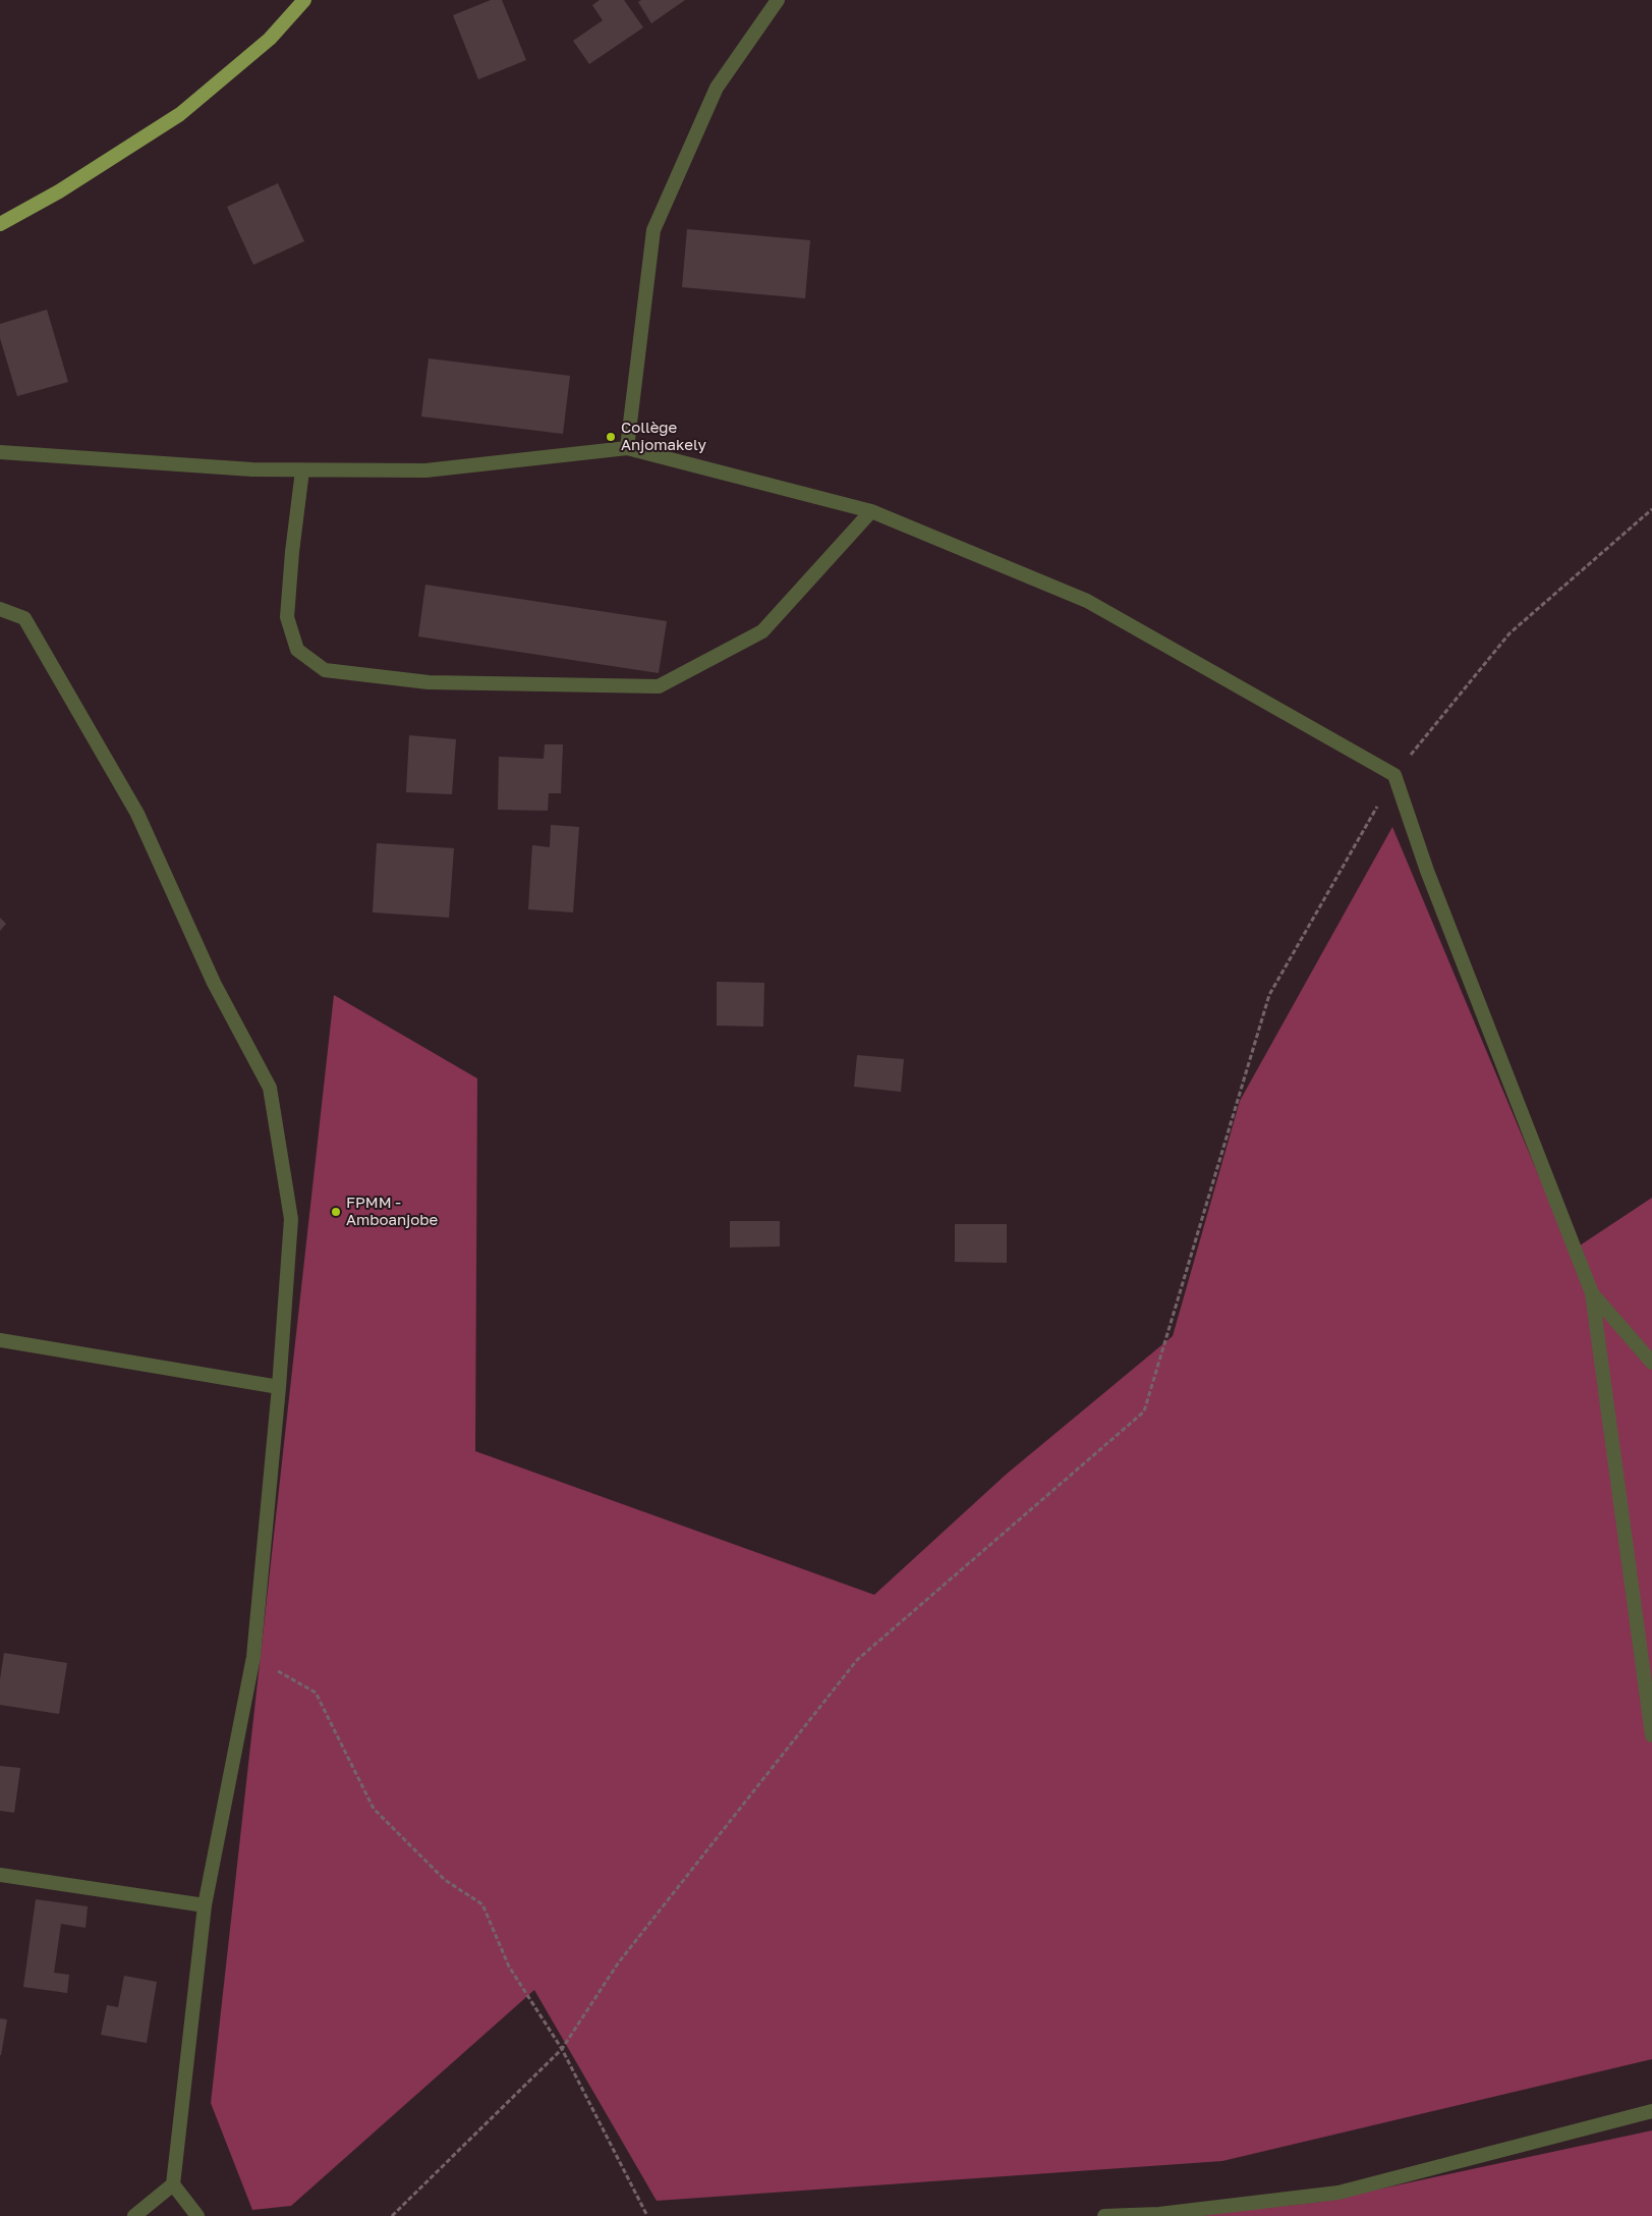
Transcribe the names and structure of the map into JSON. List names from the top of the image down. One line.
{"places":["Collège Anjomakely","FPMM - Amboanjobe"]}
